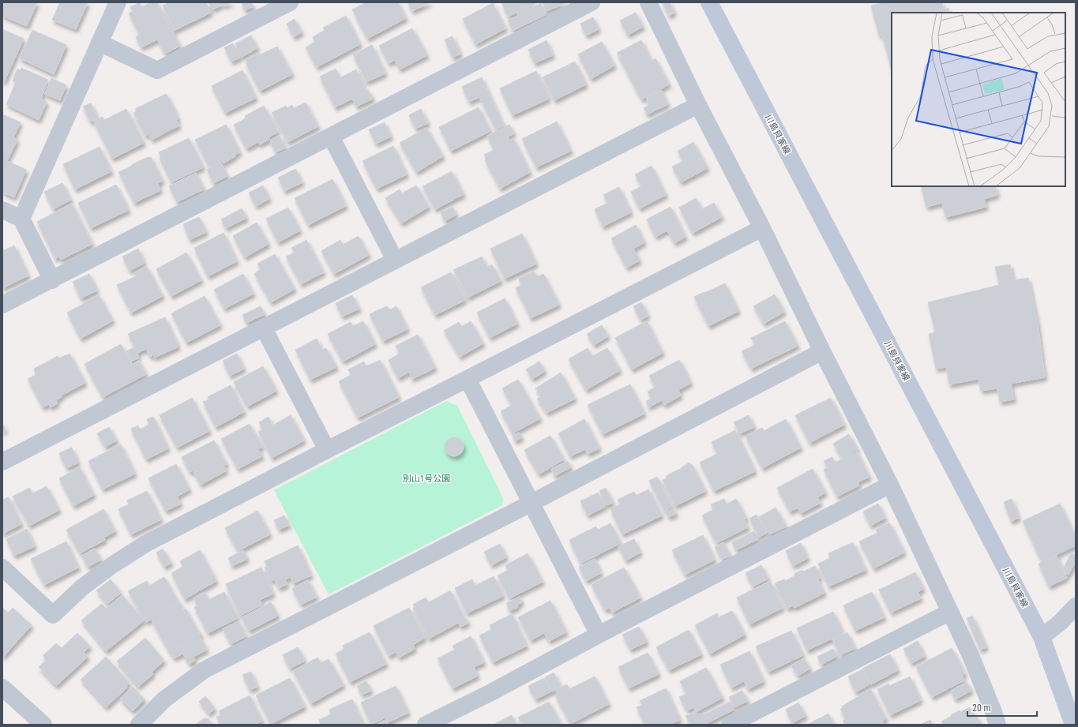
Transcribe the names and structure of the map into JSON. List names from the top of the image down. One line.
{"streets":{"main road":["川島貝家線"]},"parks":["別山1号公園"],"scale_bar":"20 m"}
